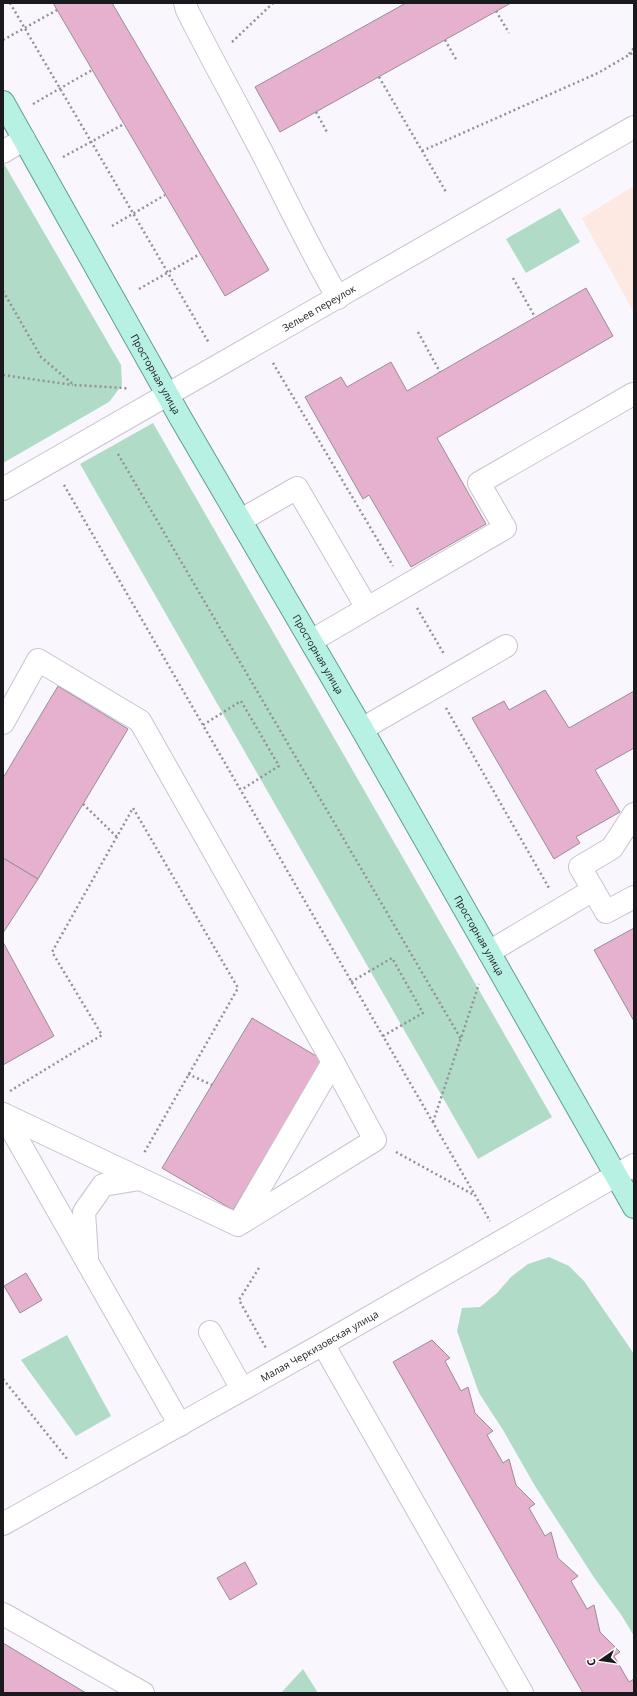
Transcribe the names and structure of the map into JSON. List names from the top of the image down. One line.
{"streets":{"main road":["Просторная улица"],"street":["Зельев переулок","Малая Черкизовская улица"]},"crossings":[["Зельев переулок","Просторная улица"],["Просторная улица","Малая Черкизовская улица"]],"north":"left"}
